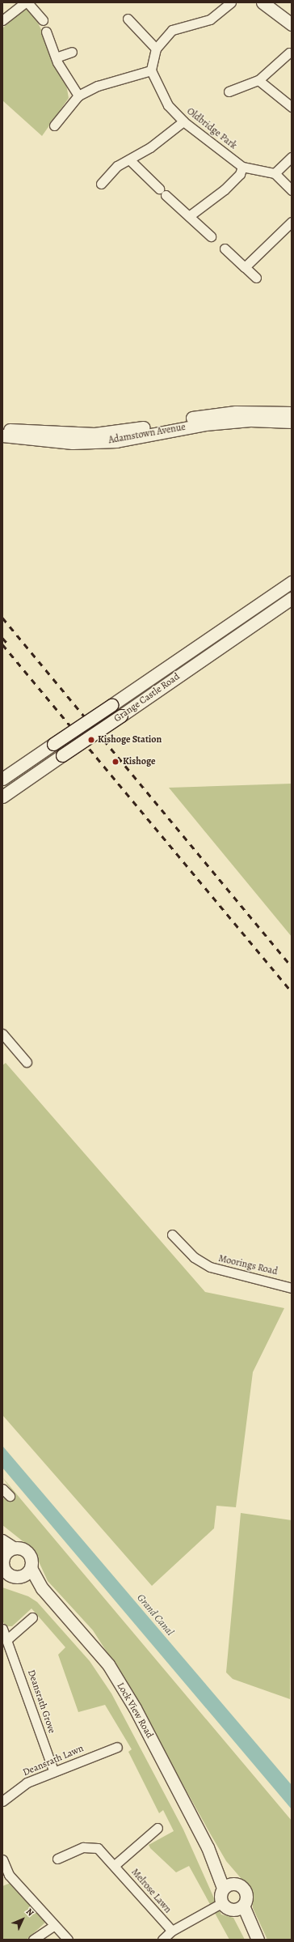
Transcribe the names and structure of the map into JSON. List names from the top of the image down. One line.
{"streets":{"street":["Oldbridge Park","Adamstown Avenue","Grange Castle Road","Moorings Road","Deansrath Grove","Lock View Road","Deansrath Lawn","Melrose Lawn"]},"crossings":[["Deansrath Grove","Deansrath Lawn"]],"water":["Grand Canal"],"places":["Kishoge Station","Kishoge"],"north":"top right"}
